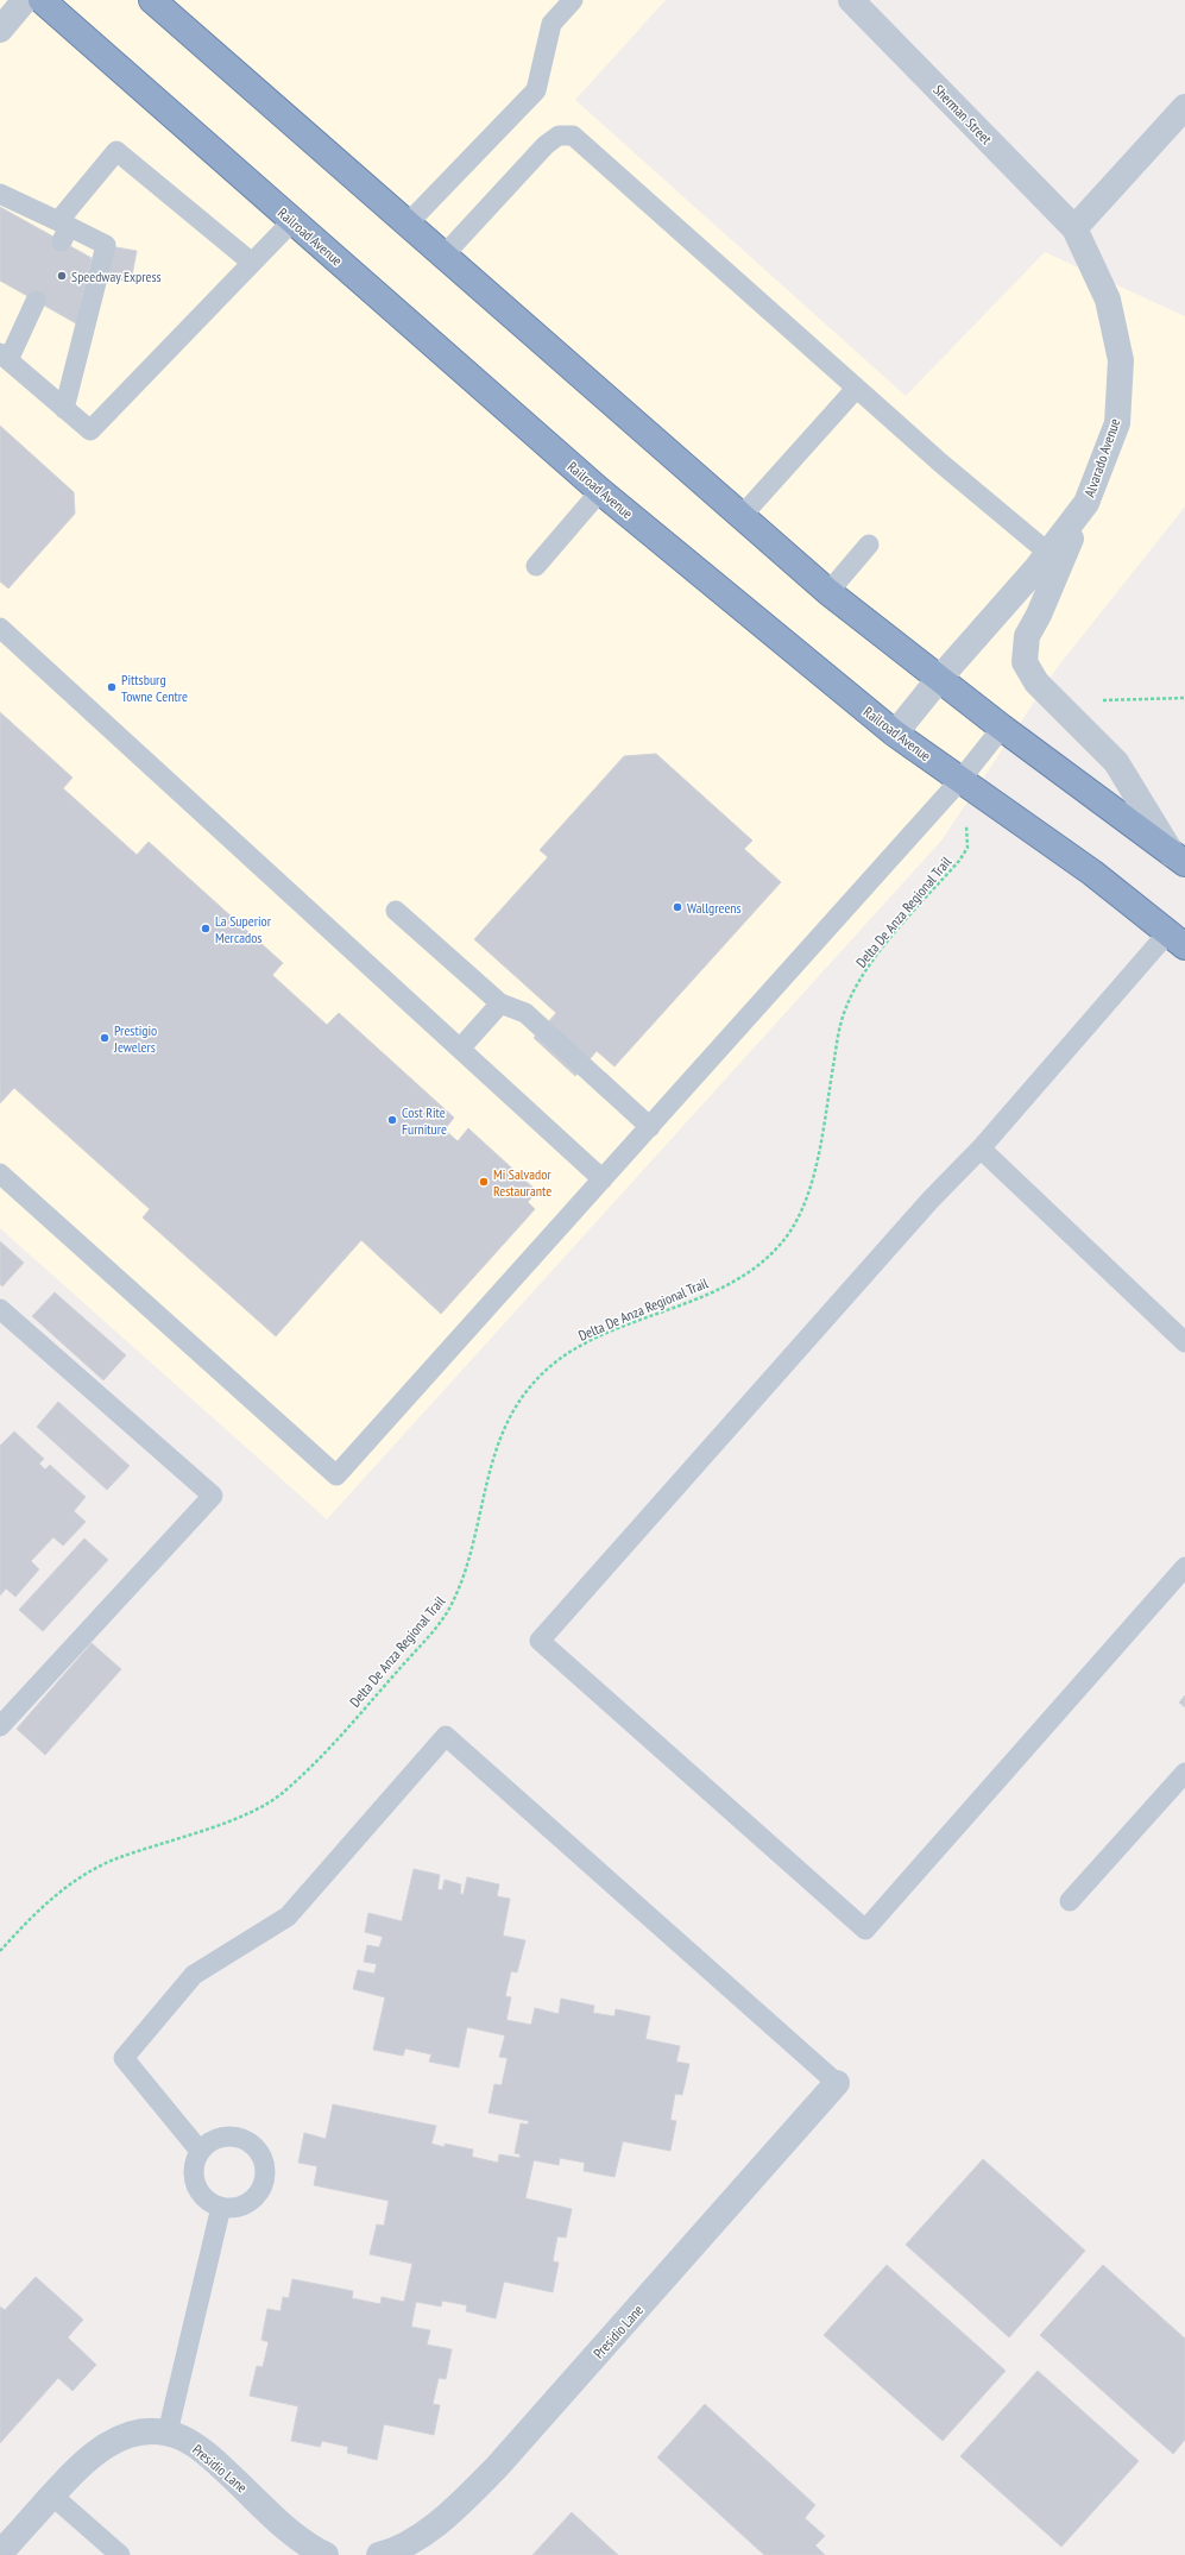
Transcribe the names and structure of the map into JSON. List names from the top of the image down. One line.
{"streets":{"highway":["Railroad Avenue"],"street":["Sherman Street","Alvarado Avenue","Presidio Lane"],"path":["Delta De Anza Regional Trail"]},"crossings":[["Sherman Street","Alvarado Avenue"],["Railroad Avenue","Alvarado Avenue"],["Railroad Avenue","Delta De Anza Regional Trail"]],"places":["Speedway Express","Pittsburg Towne Centre","Wallgreens","La Superior Mercados","Prestigio Jewelers","Cost Rite Furniture","Mi Salvador Restaurante"]}
